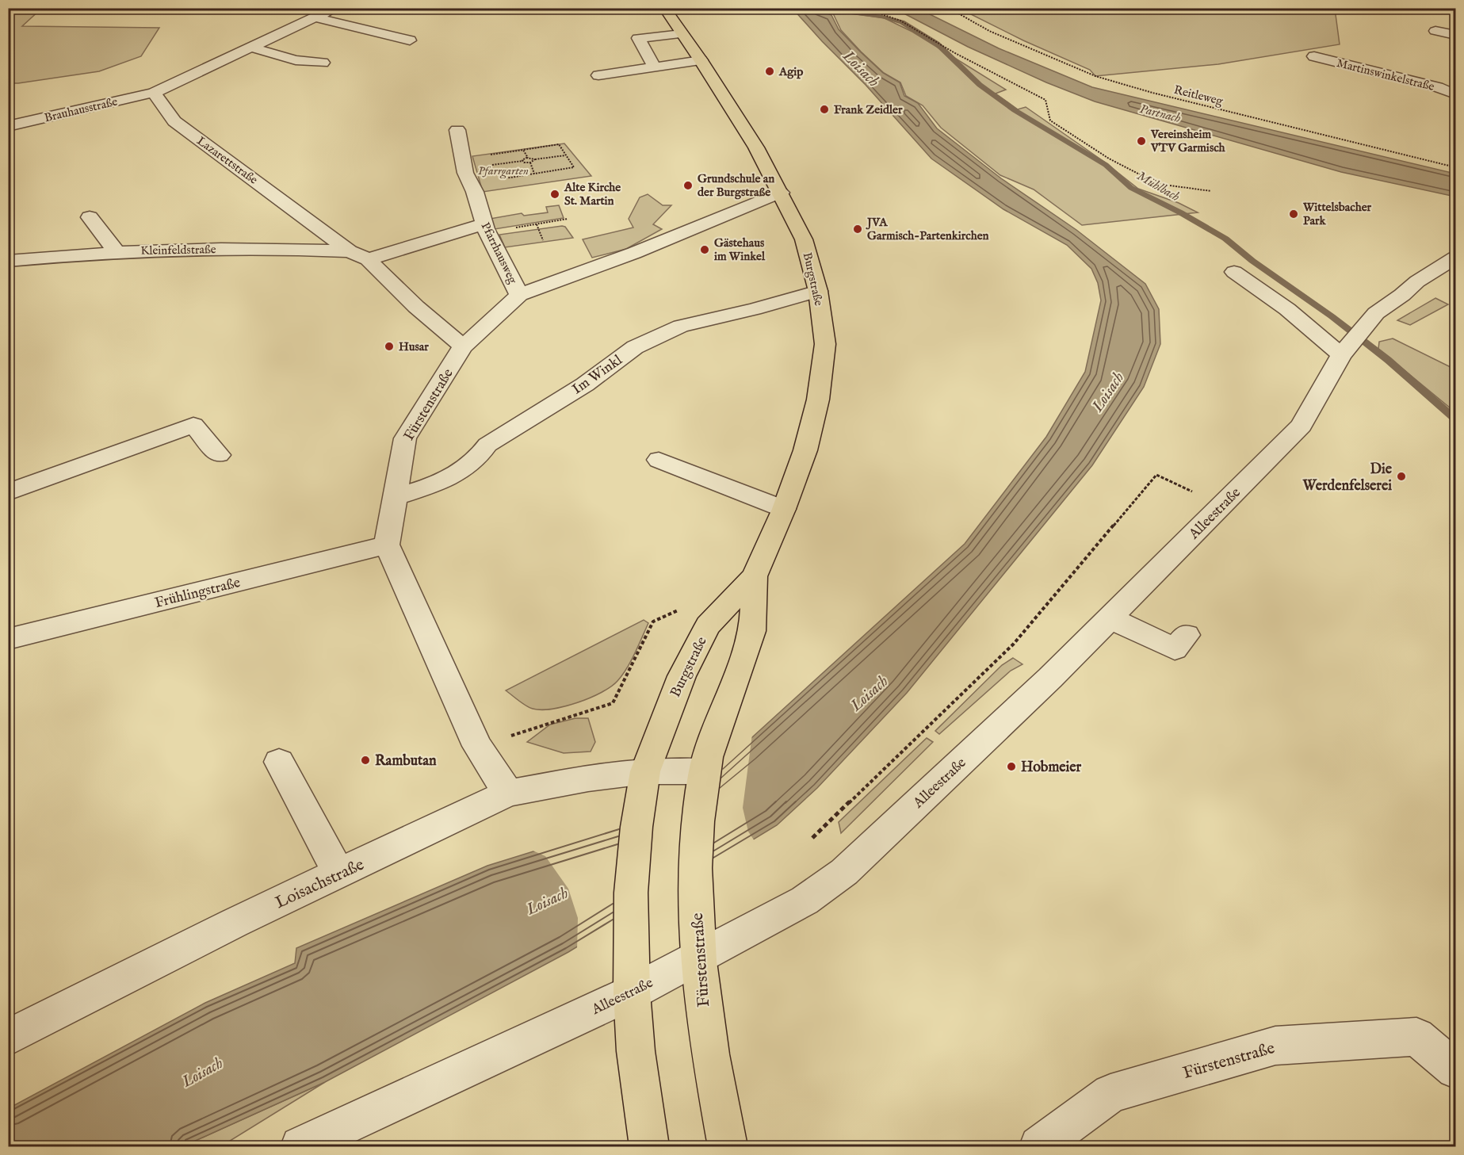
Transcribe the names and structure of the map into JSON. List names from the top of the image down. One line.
{"streets":{"main road":["Burgstraße","Fürstenstraße"],"street":["Martinswinkelstraße","Brauhausstraße","Lazarettstraße","Kleinfeldstraße","Pfarrhausweg","Im Winkl","Alleestraße","Frühlingstraße","Loisachstraße"],"path":["Reitleweg"]},"crossings":[["Brauhausstraße","Lazarettstraße"],["Lazarettstraße","Kleinfeldstraße"],["Lazarettstraße","Fürstenstraße"],["Pfarrhausweg","Fürstenstraße"],["Burgstraße","Im Winkl"],["Burgstraße","Fürstenstraße"],["Burgstraße","Loisachstraße"],["Im Winkl","Fürstenstraße"],["Fürstenstraße","Alleestraße"],["Fürstenstraße","Frühlingstraße"],["Fürstenstraße","Loisachstraße"]],"water":["Loisach","Partnach","Mühlbach"],"parks":["Pfarrgarten"],"places":["Agip","Frank Zeidler","Vereinsheim VTV Garmisch","Grundschule an der Burgstraße","Alte Kirche St. Martin","Wittelsbacher Park","JVA Garmisch-Partenkirchen","Gästehaus im Winkel","Husar","Die Werdenfelserei","Rambutan","Hobmeier"]}
